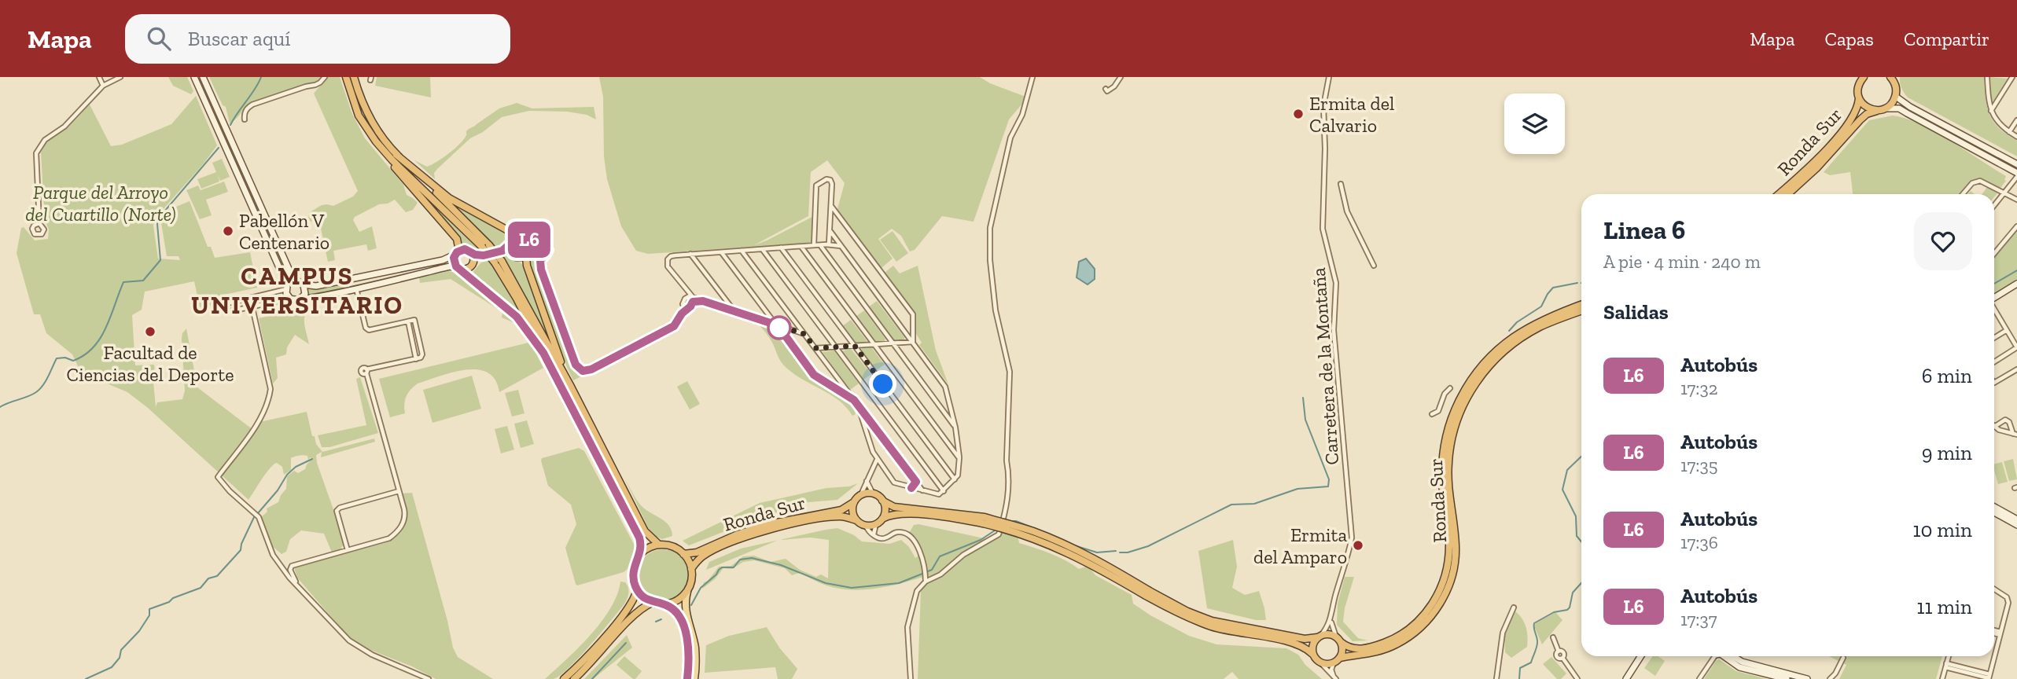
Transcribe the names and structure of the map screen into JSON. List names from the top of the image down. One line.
{"streets":{"highway":["Ronda Sur"],"street":["Carretera de la Montaña"]},"crossings":[["Ronda Sur","Carretera de la Montaña"]],"districts":["CAMPUS UNIVERSITARIO"],"parks":["Parque del Arroyo del Cuartillo (Norte)"],"places":["Ermita del Calvario","Pabellón V Centenario","Facultad de Ciencias del Deporte","Ermita del Amparo"],"lines":["bus line L6"],"page":{"header":"Mapa","search":"Buscar aquí","nav":["Mapa","Capas","Compartir"],"on_map":"L6","heading":[["Linea 6","A pie · 4 min · 240 m"],"Salidas"],"list":[{"mark":"L6","name":"Autobús","note":"17:32","value":"6 min"},{"mark":"L6","name":"Autobús","note":"17:35","value":"9 min"},{"mark":"L6","name":"Autobús","note":"17:36","value":"10 min"},{"mark":"L6","name":"Autobús","note":"17:37","value":"11 min"}]}}
